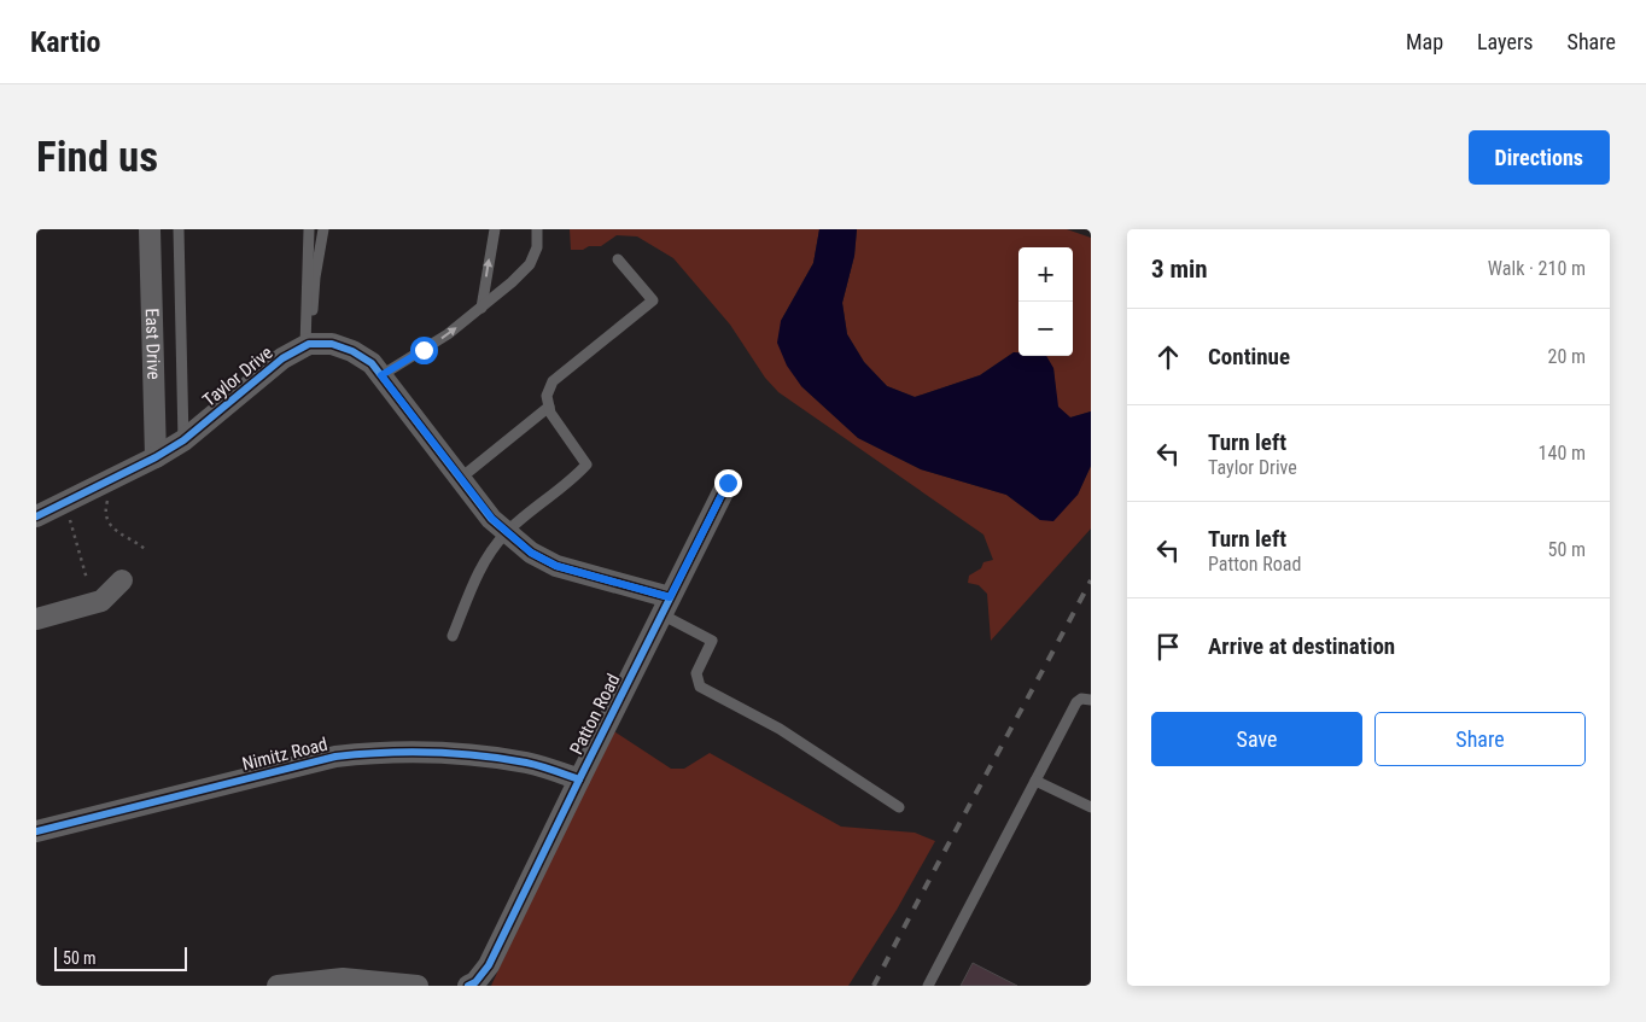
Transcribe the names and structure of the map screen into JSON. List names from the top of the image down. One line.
{"streets":{"street":["East Drive","Taylor Drive","Patton Road","Nimitz Road"]},"crossings":[["East Drive","Taylor Drive"],["Patton Road","Nimitz Road"]],"scale_bar":"50 m","page":{"header":"Kartio","nav":["Map","Layers","Share"],"buttons":["Directions",["Save","Share"]],"title":"Find us","heading":["3 min","Walk · 210 m"],"map_buttons":["+","−"],"list":[["Continue","20 m"],["Turn left","Taylor Drive","140 m"],["Turn left","Patton Road","50 m"],"Arrive at destination"],"scale":"50 m"}}
